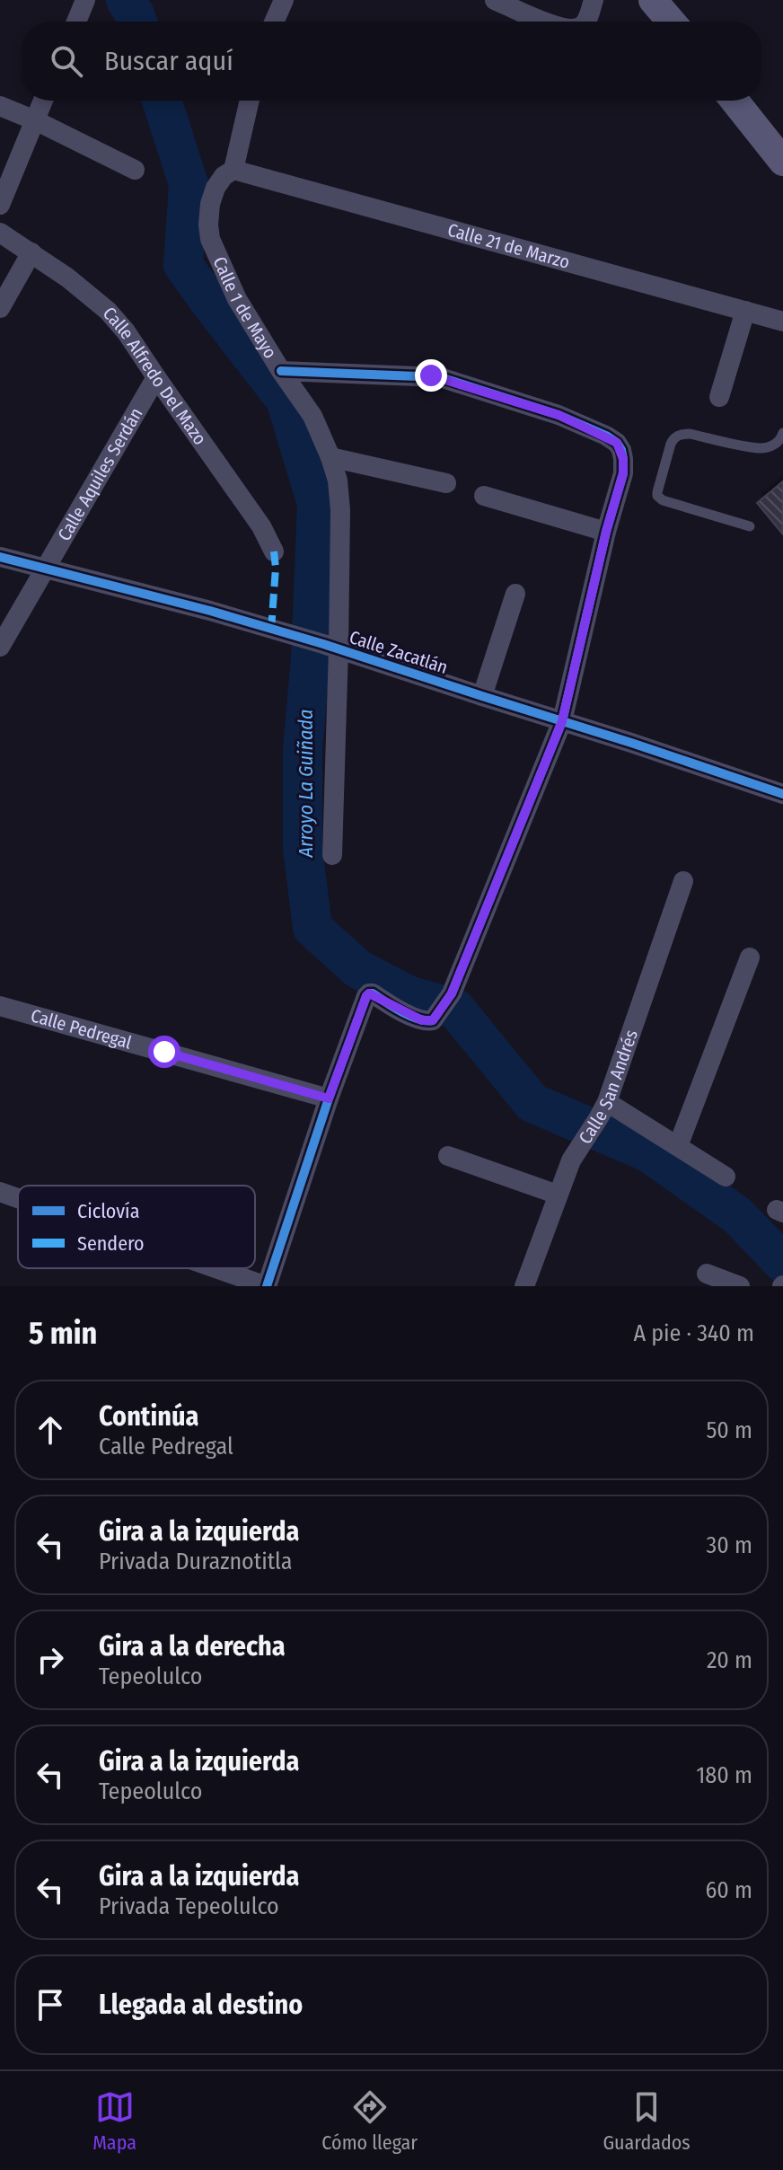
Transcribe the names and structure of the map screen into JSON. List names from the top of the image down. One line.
{"streets":{"street":["Calle 21 de Marzo","Calle 1 de Mayo","Calle Alfredo Del Mazo","Calle Aquiles Serdán","Calle Zacatlán","Calle Pedregal","Calle San Andrés"]},"crossings":[["Calle 21 de Marzo","Calle 1 de Mayo"],["Calle 1 de Mayo","Calle Zacatlán"],["Calle Alfredo Del Mazo","Calle Aquiles Serdán"],["Calle Aquiles Serdán","Calle Zacatlán"]],"water":["Arroyo La Guiñada"],"legend":["Ciclovía","Sendero"],"page":{"search":"Buscar aquí","heading":["5 min","A pie · 340 m"],"list":[["Continúa","Calle Pedregal","50 m"],["Gira a la izquierda","Privada Duraznotitla","30 m"],["Gira a la derecha","Tepeolulco","20 m"],["Gira a la izquierda","Tepeolulco","180 m"],["Gira a la izquierda","Privada Tepeolulco","60 m"],"Llegada al destino"],"nav":["Mapa","Cómo llegar","Guardados"]}}
